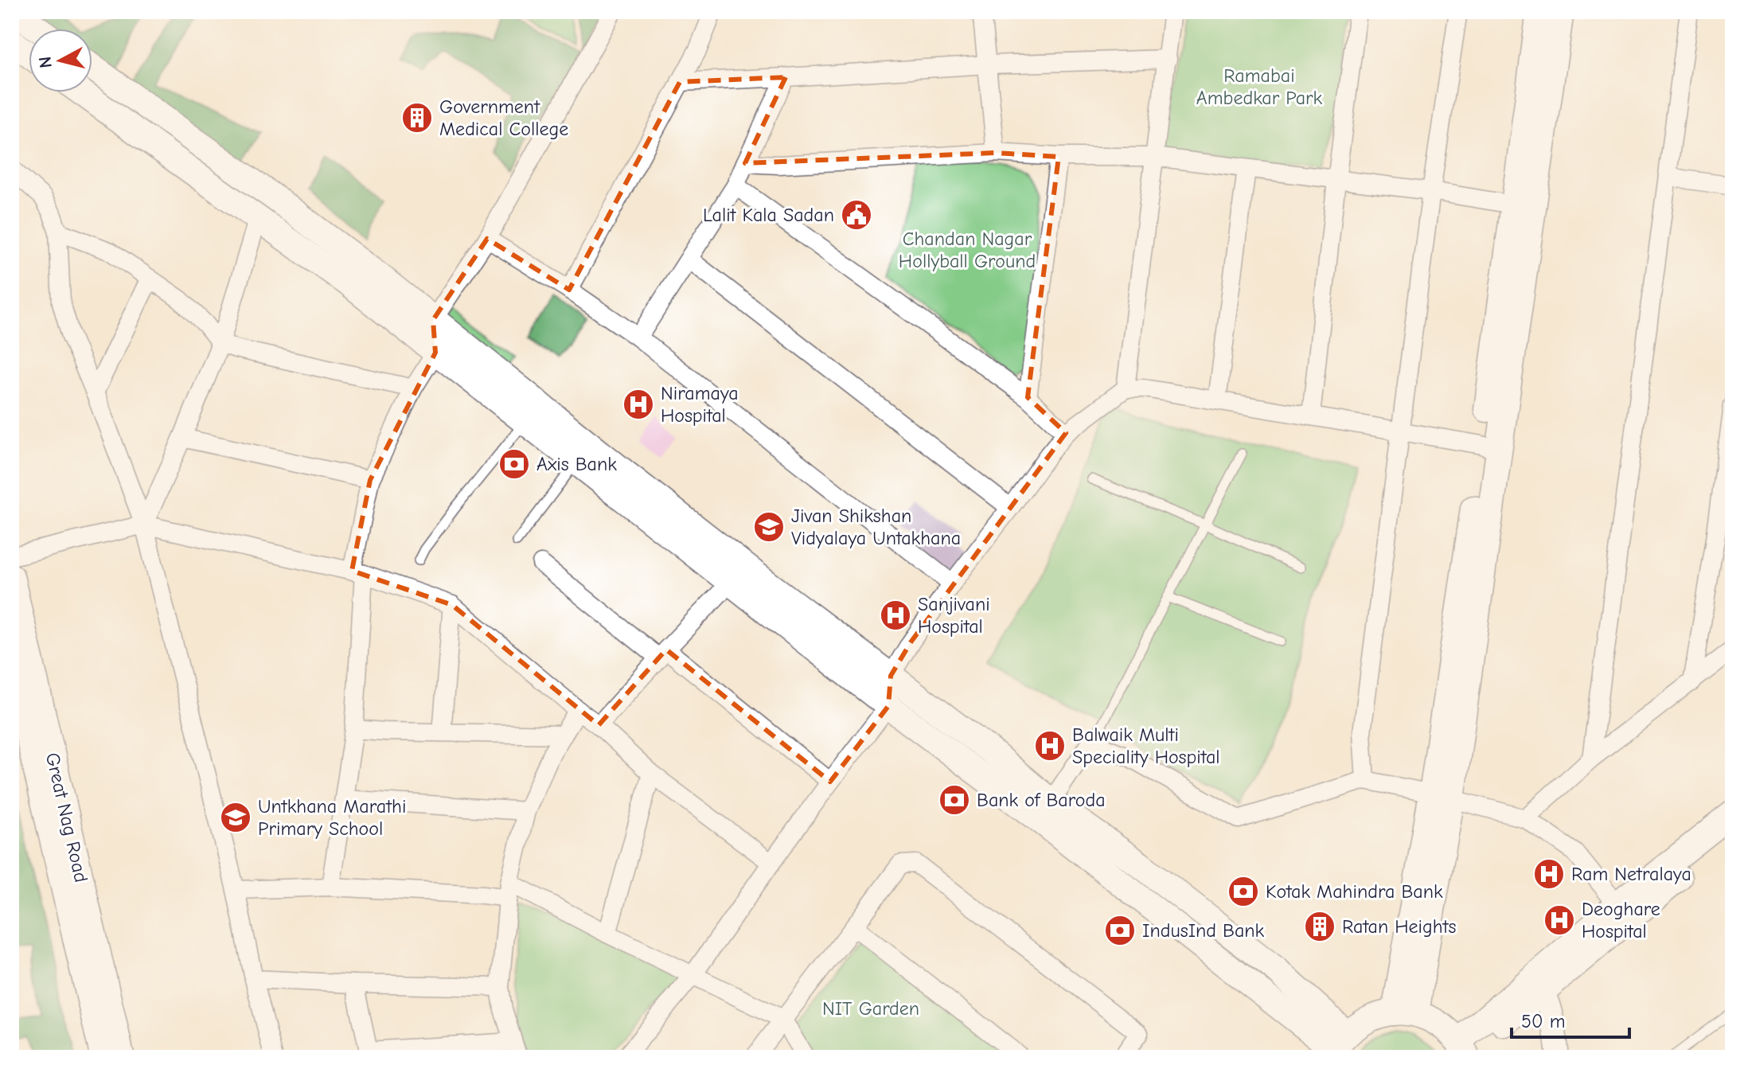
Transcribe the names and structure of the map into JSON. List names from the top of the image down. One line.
{"streets":{"main road":["Great Nag Road"]},"parks":["Ramabai Ambedkar Park","Chandan Nagar Hollyball Ground","NIT Garden"],"places":{"building":["Government Medical College","Ratan Heights"],"public building":["Lalit Kala Sadan"],"hospital":["Niramaya Hospital","Sanjivani Hospital","Balwaik Multi Speciality Hospital","Ram Netralaya","Deoghare Hospital"],"bank":["Axis Bank","Bank of Baroda","Kotak Mahindra Bank","IndusInd Bank"],"school or university":["Jivan Shikshan Vidyalaya Untakhana","Untkhana Marathi Primary School"]},"scale_bar":"50 m","north":"left"}
